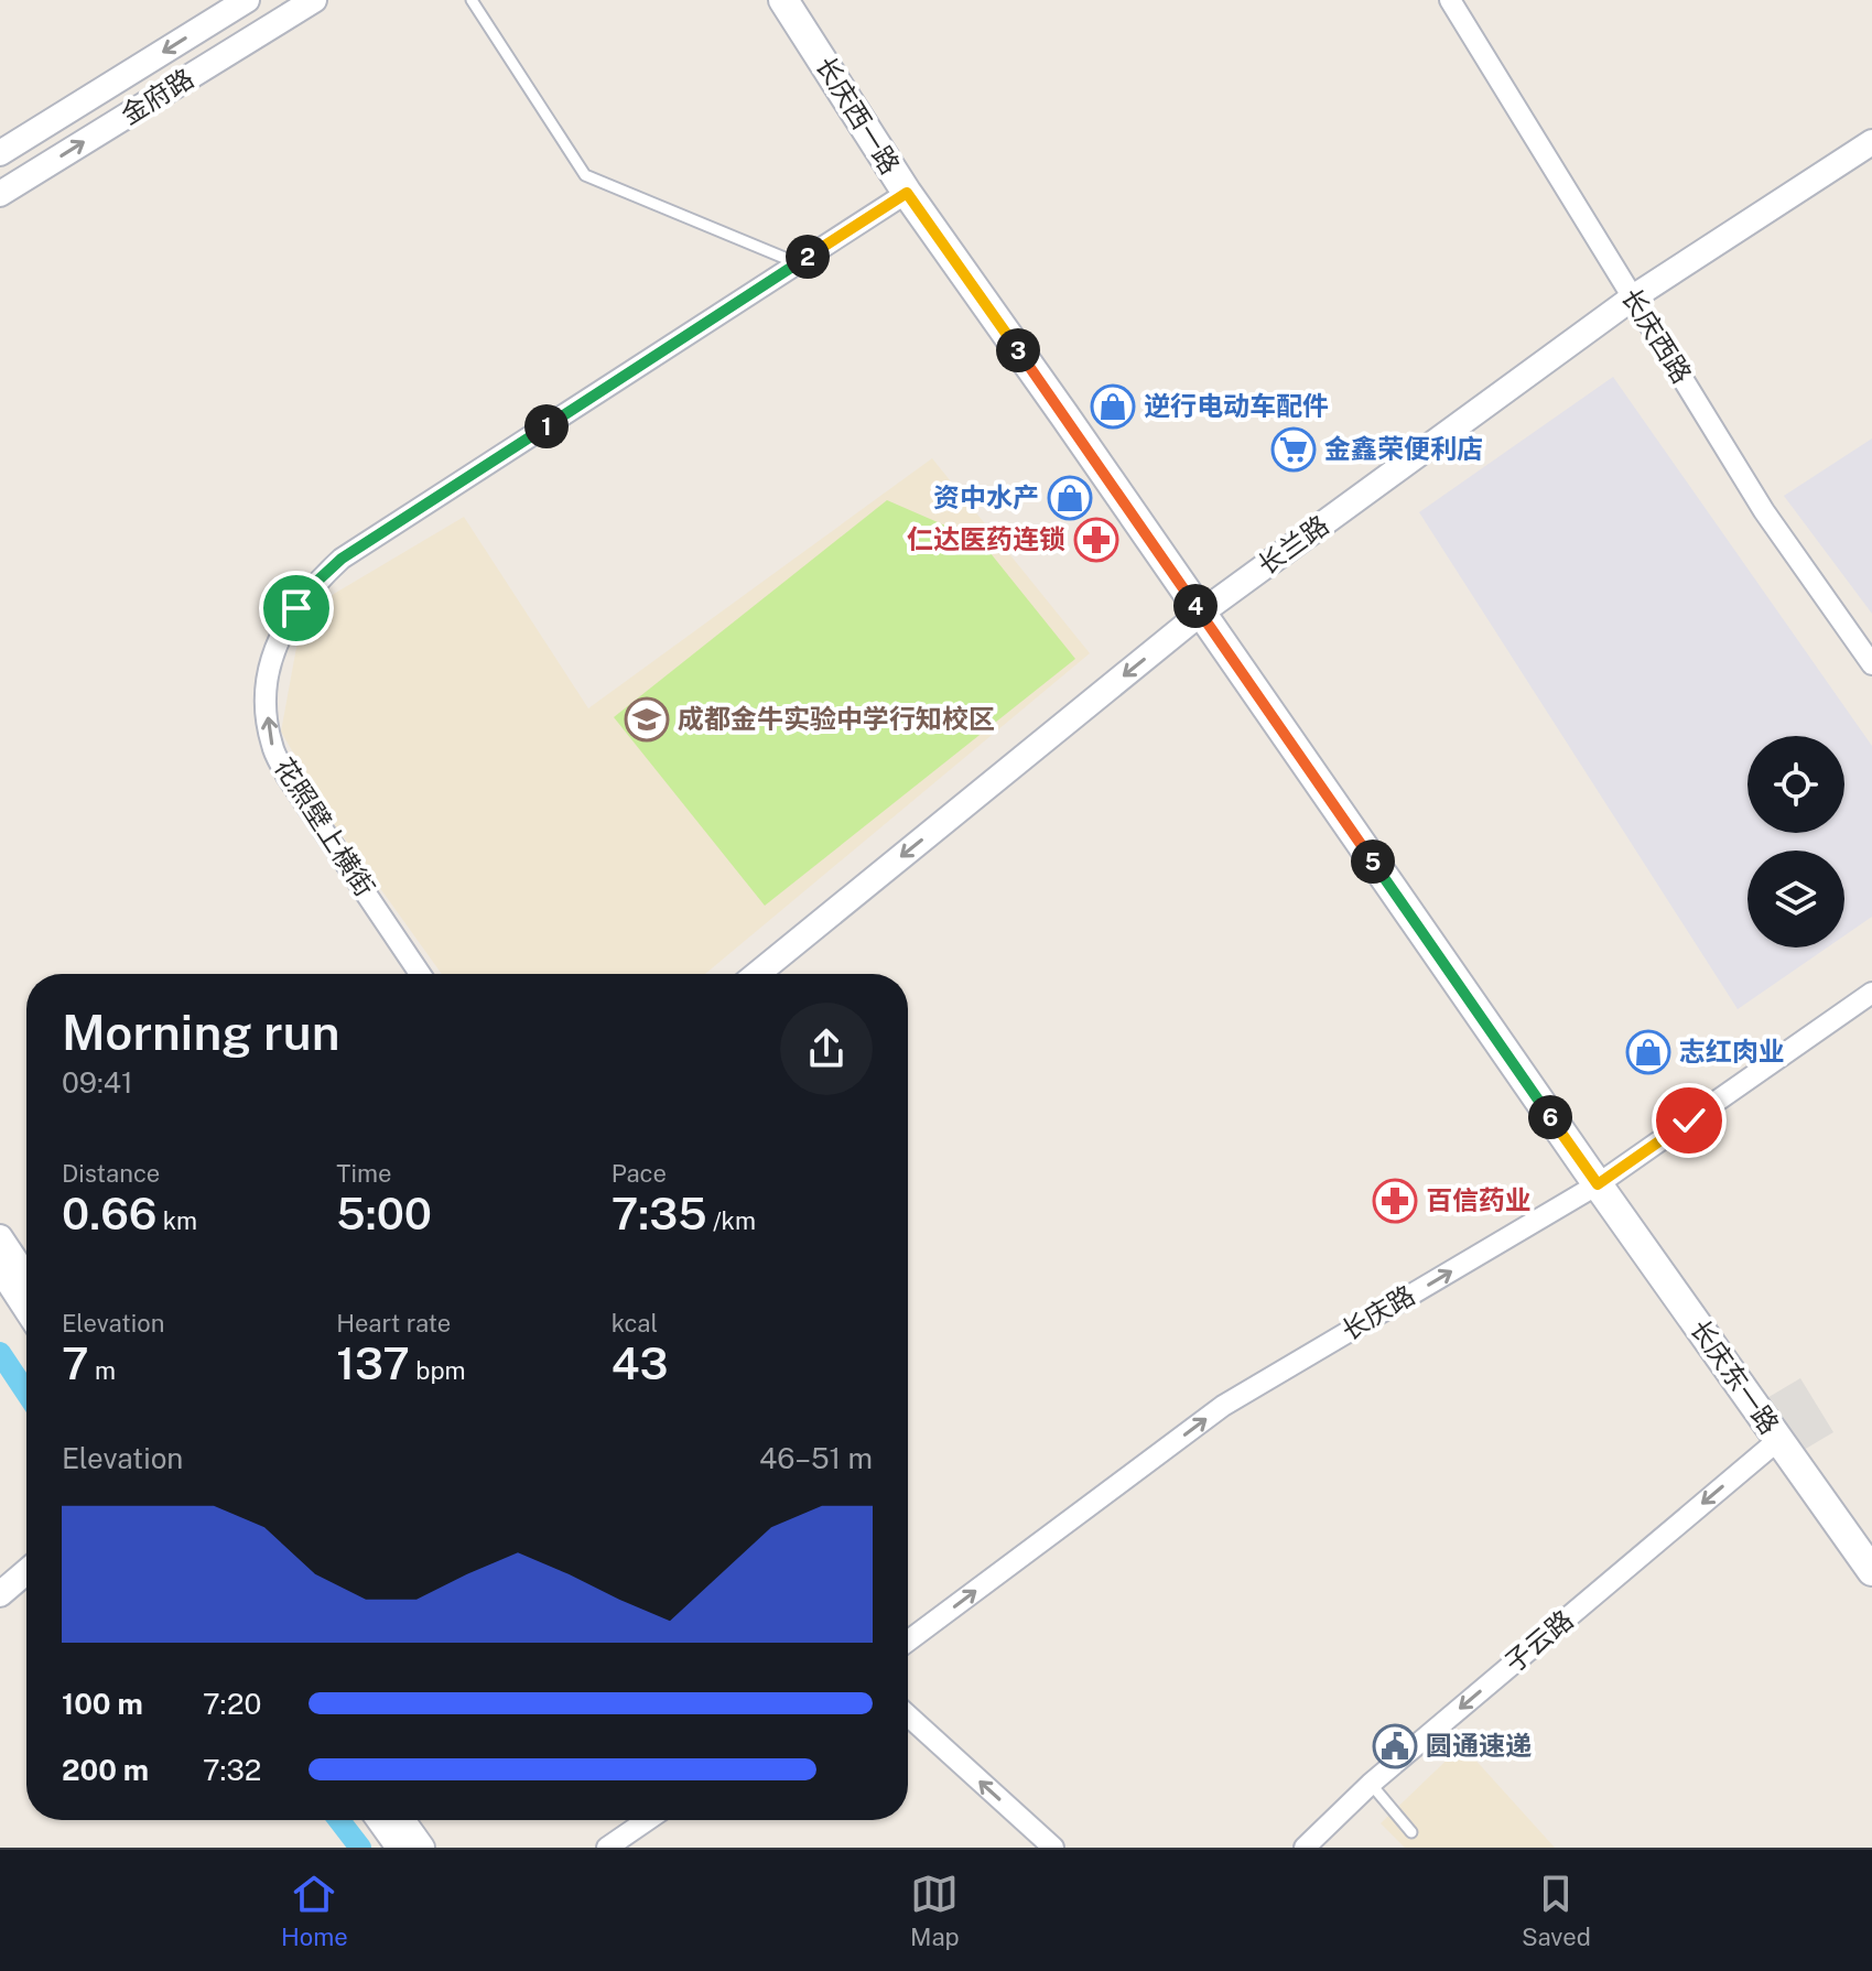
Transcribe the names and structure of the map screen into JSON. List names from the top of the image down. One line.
{"streets":{"main road":["长庆西一路","长庆东一路"],"street":["金府路","长庆西路","长兰路","花照壁上横街","长庆路","子云路"]},"crossings":[["长庆西一路","长兰路"],["长庆西一路","花照壁上横街"],["长庆西一路","长庆路"],["长庆西一路","长庆东一路"],["长庆西路","长兰路"],["长庆路","长庆东一路"],["长庆东一路","子云路"]],"one_way":["长兰路","长庆路","子云路"],"places":{"shop":["逆行电动车配件","资中水产","志红肉业"],"supermarket":["金鑫荣便利店"],"pharmacy":["仁达医药连锁","百信药业"],"school or university":["成都金牛实验中学行知校区"],"public building":["圆通速递"]},"page":{"pins":["2","3","1","4","5","6"],"heading":["Morning run","09:41"],"stats":[["Distance","0.66 km"],["Time","5:00"],["Pace","7:35 /km"],["Elevation","7 m"],["Heart rate","137 bpm"],["kcal","43"]],"chart":["Elevation","46–51 m"],"list":[{"name":"100 m","note":"7:20"},{"name":"200 m","note":"7:32"}],"tabs":["Home","Map","Saved"]}}
